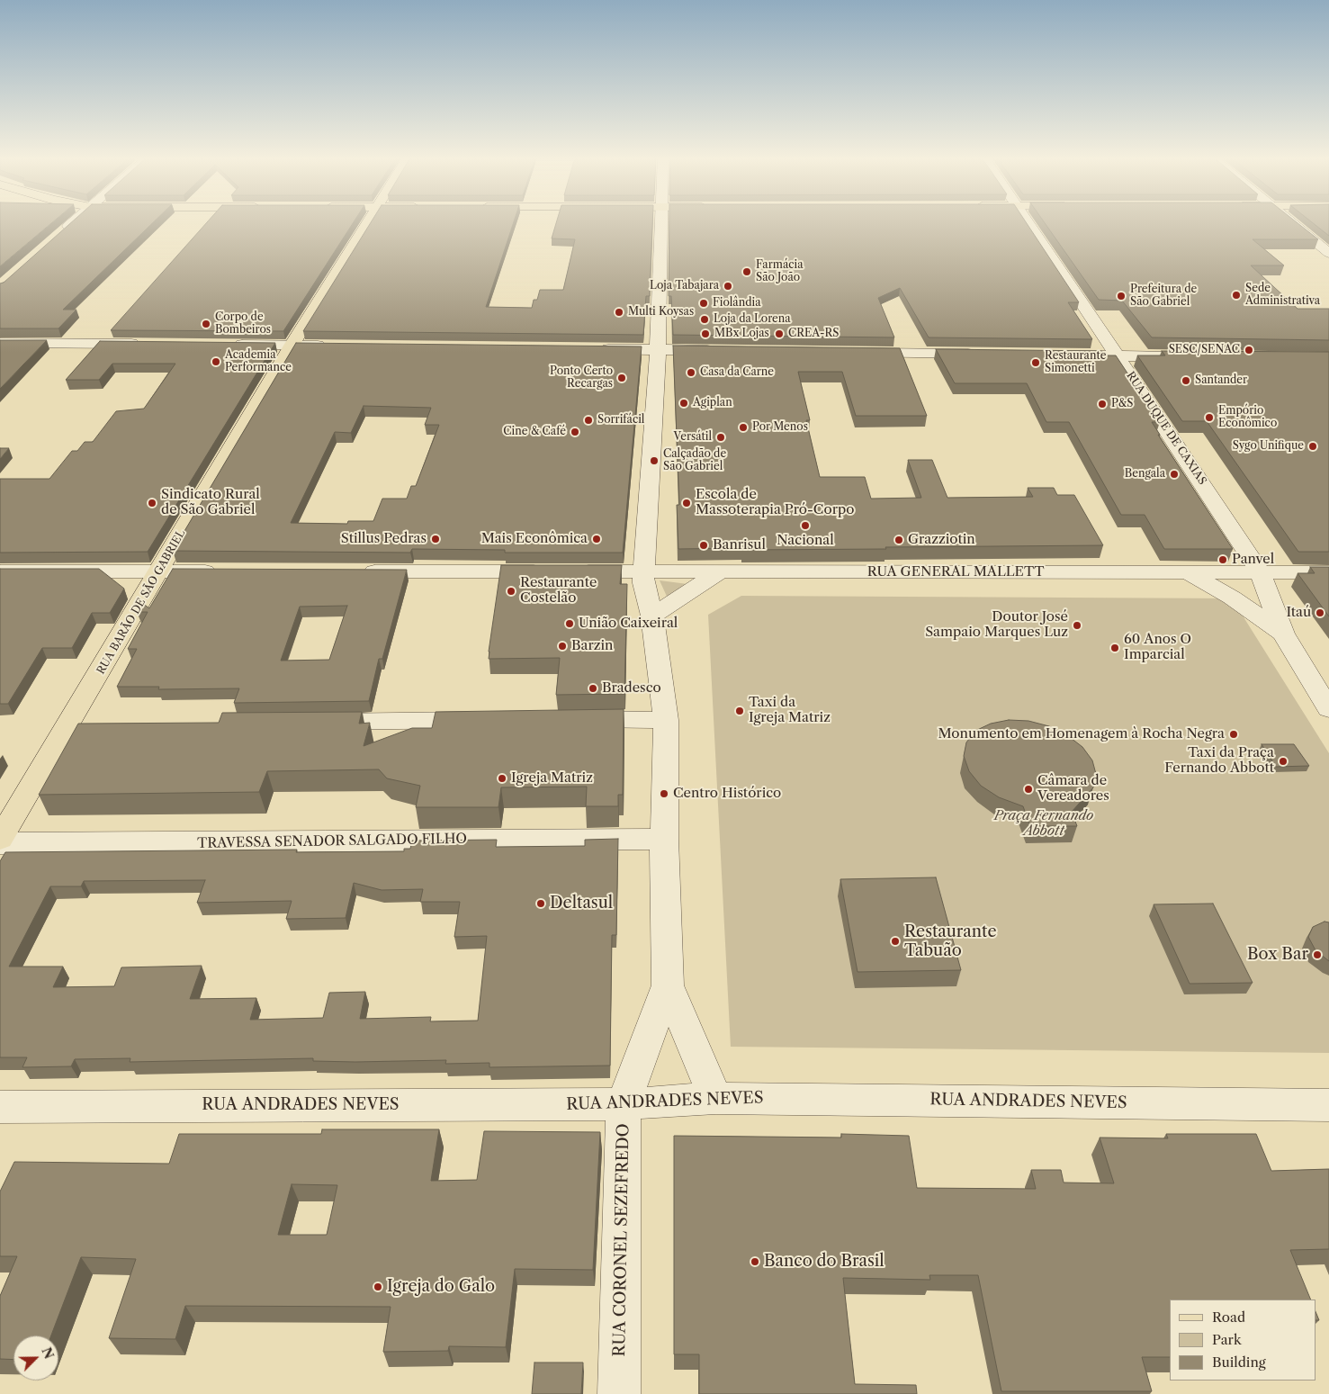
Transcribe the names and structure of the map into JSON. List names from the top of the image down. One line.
{"streets":{"main road":["RUA BARÃO DE SÃO GABRIEL"],"street":["RUA DUQUE DE CAXIAS","RUA GENERAL MALLETT","TRAVESSA SENADOR SALGADO FILHO","RUA ANDRADES NEVES","RUA CORONEL SEZEFREDO"]},"crossings":[["RUA DUQUE DE CAXIAS","RUA GENERAL MALLETT"],["RUA GENERAL MALLETT","RUA CORONEL SEZEFREDO"],["TRAVESSA SENADOR SALGADO FILHO","RUA CORONEL SEZEFREDO"],["RUA ANDRADES NEVES","RUA CORONEL SEZEFREDO"]],"parks":["Praça Fernando Abbott"],"places":["Farmácia São João","Loja Tabajara","Sede Administrativa","Prefeitura de São Gabriel","Fiolândia","Multi Koysas","Loja da Lorena","Corpo de Bombeiros","MBx Lojas","CREA-RS","SESC/SENAC","Academia Performance","Restaurante Simonetti","Casa da Carne","Ponto Certo Recargas","Santander","Agiplan","P&S","Empório Econômico","Sorrifácil","Por Menos","Cine & Café","Versátil","Sygo Unifique","Calçadão de São Gabriel","Bengala","Sindicato Rural de São Gabriel","Escola de Massoterapia Pró-Corpo","Nacional","Stillus Pedras","Mais Econômica","Grazziotin","Banrisul","Panvel","Restaurante Costelão","Itaú","União Caixeiral","Doutor José Sampaio Marques Luz","Barzin","60 Anos O Imparcial","Bradesco","Taxi da Igreja Matriz","Monumento em Homenagem à Rocha Negra","Taxi da Praça Fernando Abbott","Igreja Matriz","Câmara de Vereadores","Centro Histórico","Deltasul","Restaurante Tabuão","Box Bar","Banco do Brasil","Igreja do Galo"],"legend":["Road","Park","Building"],"north":"top right"}
